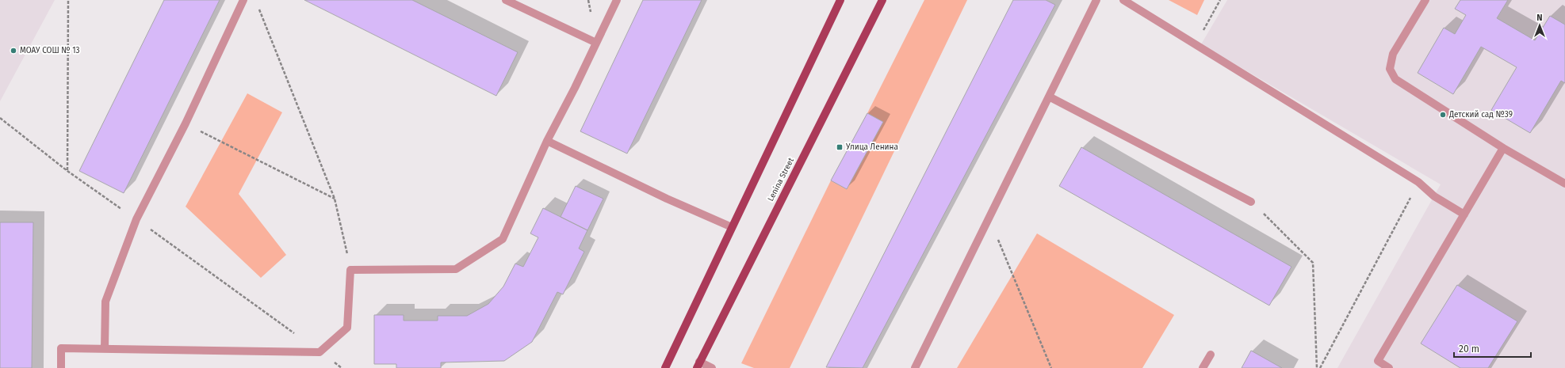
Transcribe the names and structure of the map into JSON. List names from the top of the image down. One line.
{"streets":{"main road":["Lenina Street"]},"places":{"other":["МОАУ СОШ № 13","Детский сад №39"],"transit":["Улица Ленина"]},"scale_bar":"20 m","north":"top"}
